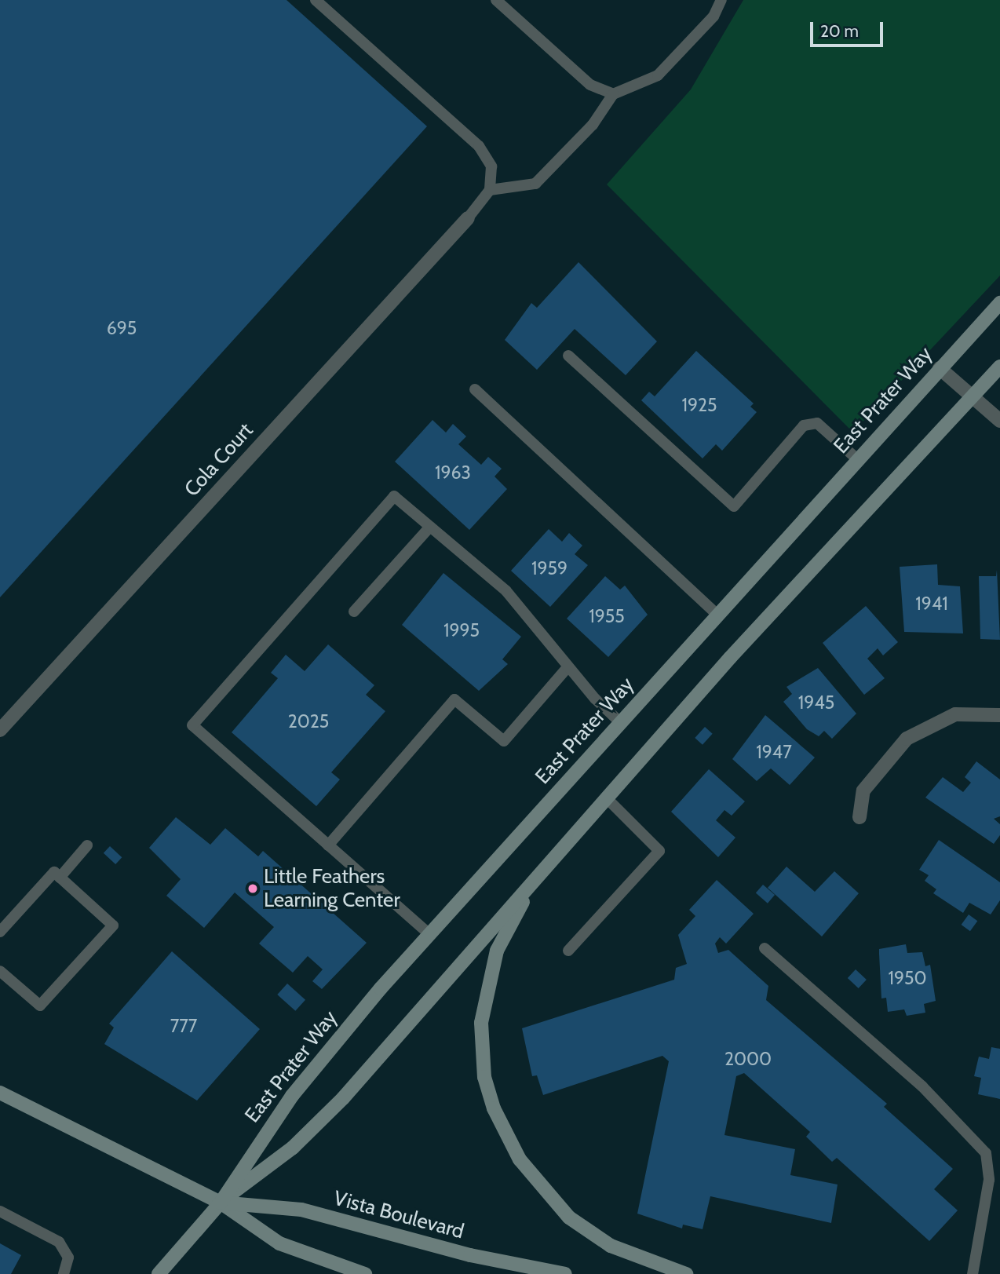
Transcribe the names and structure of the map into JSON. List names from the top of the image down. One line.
{"streets":{"main road":["East Prater Way","Vista Boulevard"],"street":["Cola Court"]},"crossings":[["East Prater Way","Vista Boulevard"]],"places":["Little Feathers Learning Center"],"house_numbers":["695","1925","1963","1959","1941","1955","1995","1945","2025","1947","1950","777","2000"],"scale_bar":"20 m"}
